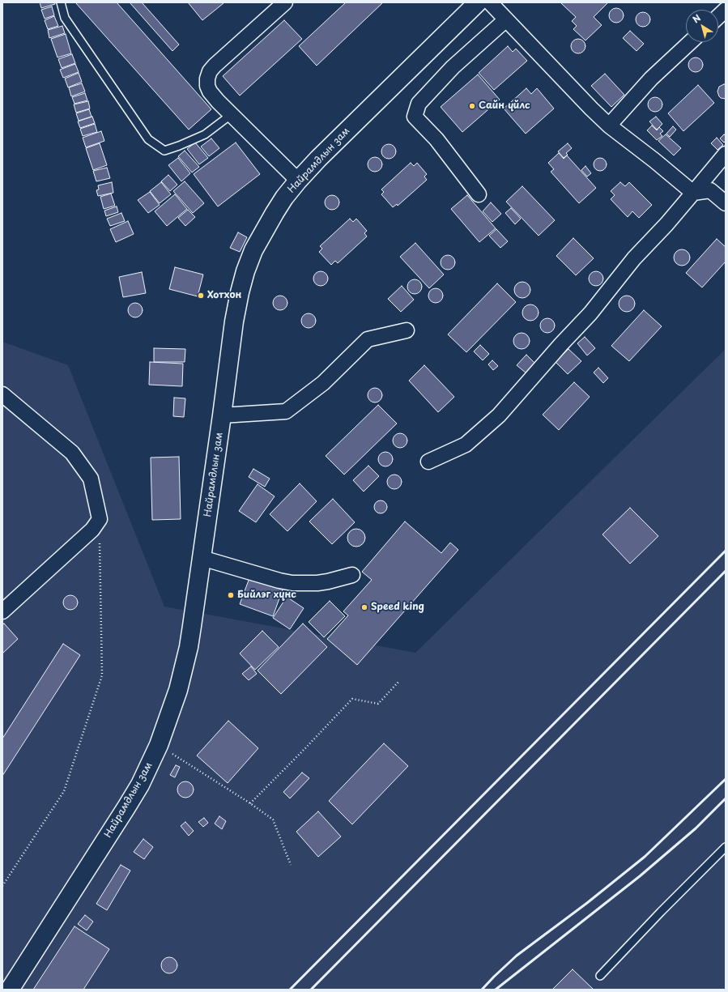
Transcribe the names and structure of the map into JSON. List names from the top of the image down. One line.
{"streets":{"main road":["Найрамдлын зам"]},"places":["Сайн үйлс","Хотхон","Бийлэг хүнс","Speed king"],"north":"top left"}
